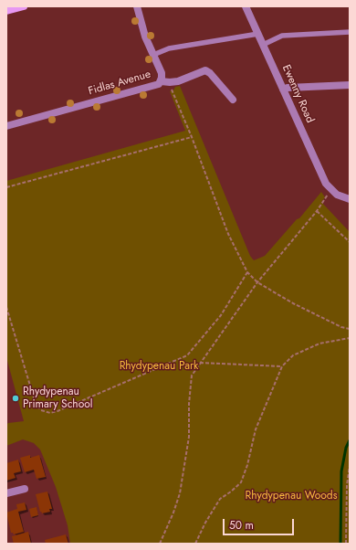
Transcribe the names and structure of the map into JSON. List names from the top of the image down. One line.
{"streets":{"street":["Fidlas Avenue","Ewenny Road"]},"parks":["Rhydypenau Park","Rhydypenau Woods"],"places":["Rhydypenau Primary School"],"scale_bar":"50 m"}
